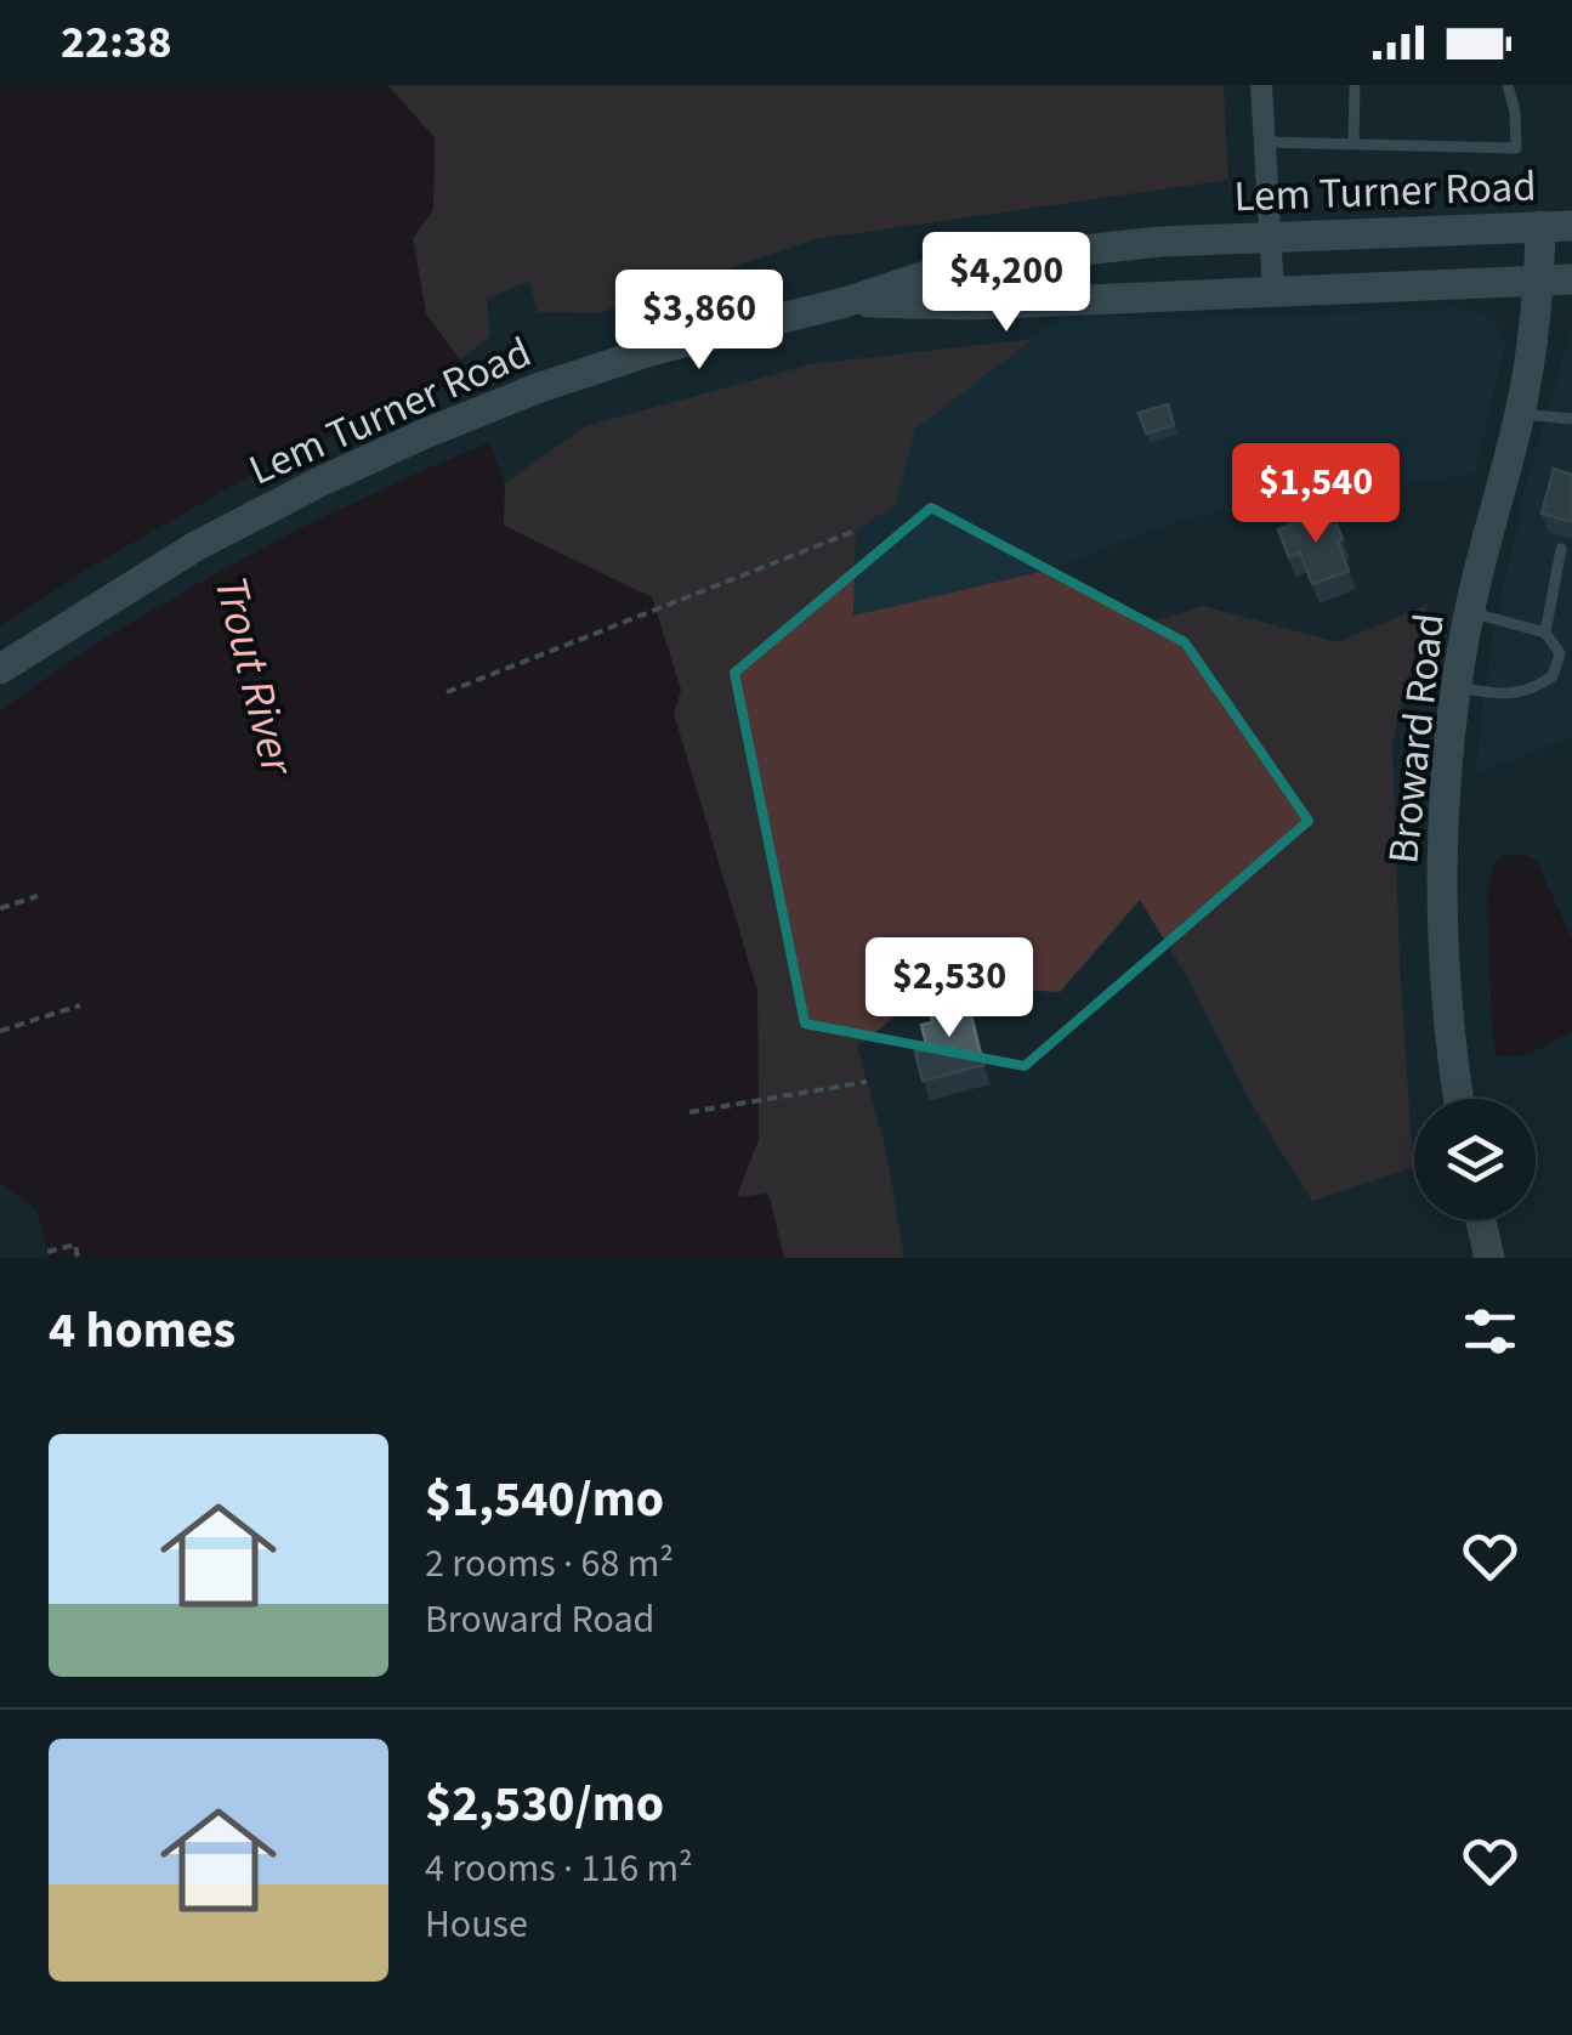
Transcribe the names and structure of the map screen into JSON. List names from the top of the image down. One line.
{"streets":{"main road":["Lem Turner Road","Broward Road"]},"crossings":[["Lem Turner Road","Broward Road"]],"water":["Trout River"],"page":{"status":"22:38","price":["$4,200","$3,860","$1,540","$2,530"],"heading":"4 homes","list":[{"name":"$1,540/mo","note":"2 rooms · 68 m² · Broward Road"},{"name":"$2,530/mo","note":"4 rooms · 116 m² · House"}]}}
